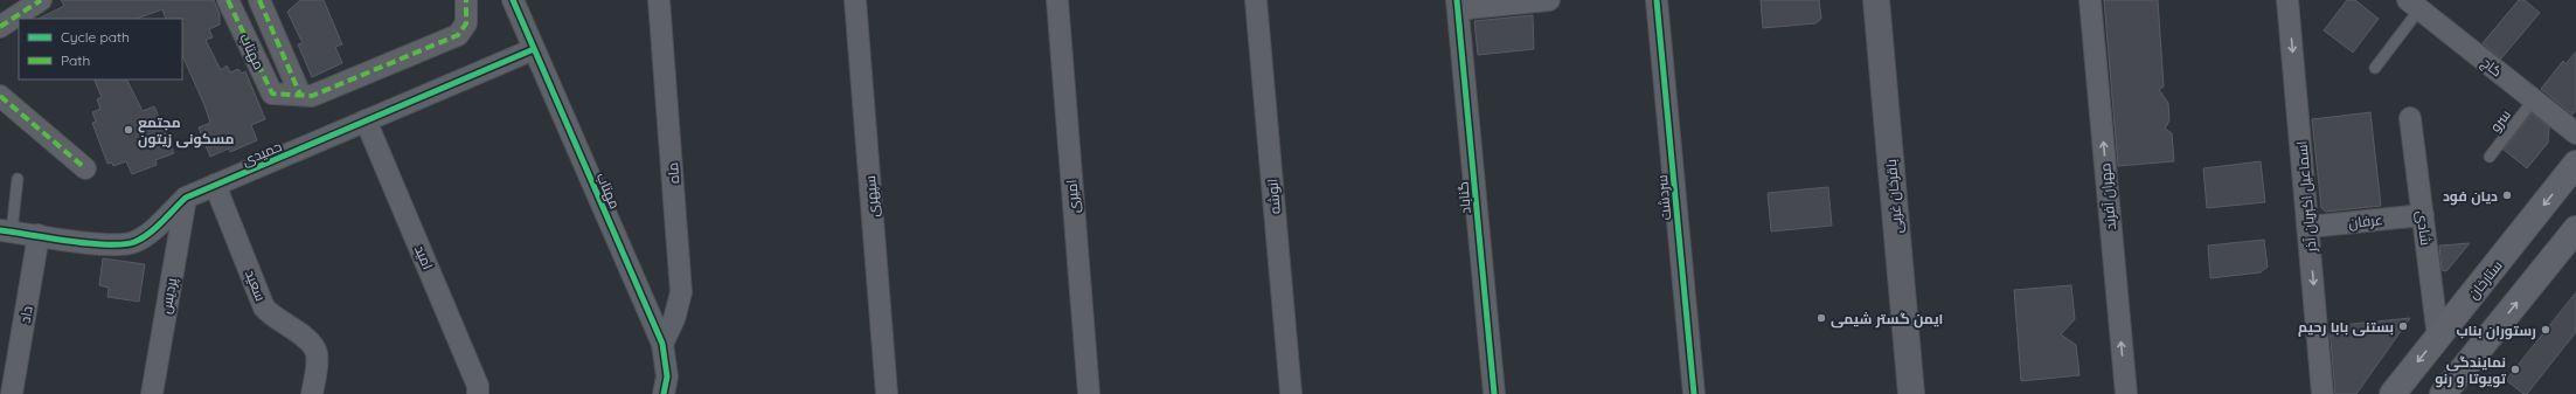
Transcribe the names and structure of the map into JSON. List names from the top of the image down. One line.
{"streets":{"main road":["باقرخان غربی","ستارخان"],"street":["مهتاب","کاج","حمیدی","ماه","سپهری","امیری","انوشه","مهران آفرند","اسماعیل اکبریان آذر","گناباد","سردشت","عرفان","شادی","امید","سعید","پردیس","داد"],"lane":["سرو"]},"crossings":[["مهتاب","حمیدی"],["مهتاب","ماه"],["کاج","سرو"],["حمیدی","امید"],["حمیدی","سعید"],["حمیدی","پردیس"],["حمیدی","داد"],["اسماعیل اکبریان آذر","عرفان"],["عرفان","شادی"],["شادی","ستارخان"]],"one_way":["مهران آفرند","اسماعیل اکبریان آذر"],"places":["مجتمع مسکونی زیتون","دیان فود","ایمن گستر شیمی","بستنی بابا رحیم","رستوران بناب","نمایندگی تویوتا و رنو"],"legend":["Cycle path","Path"]}
